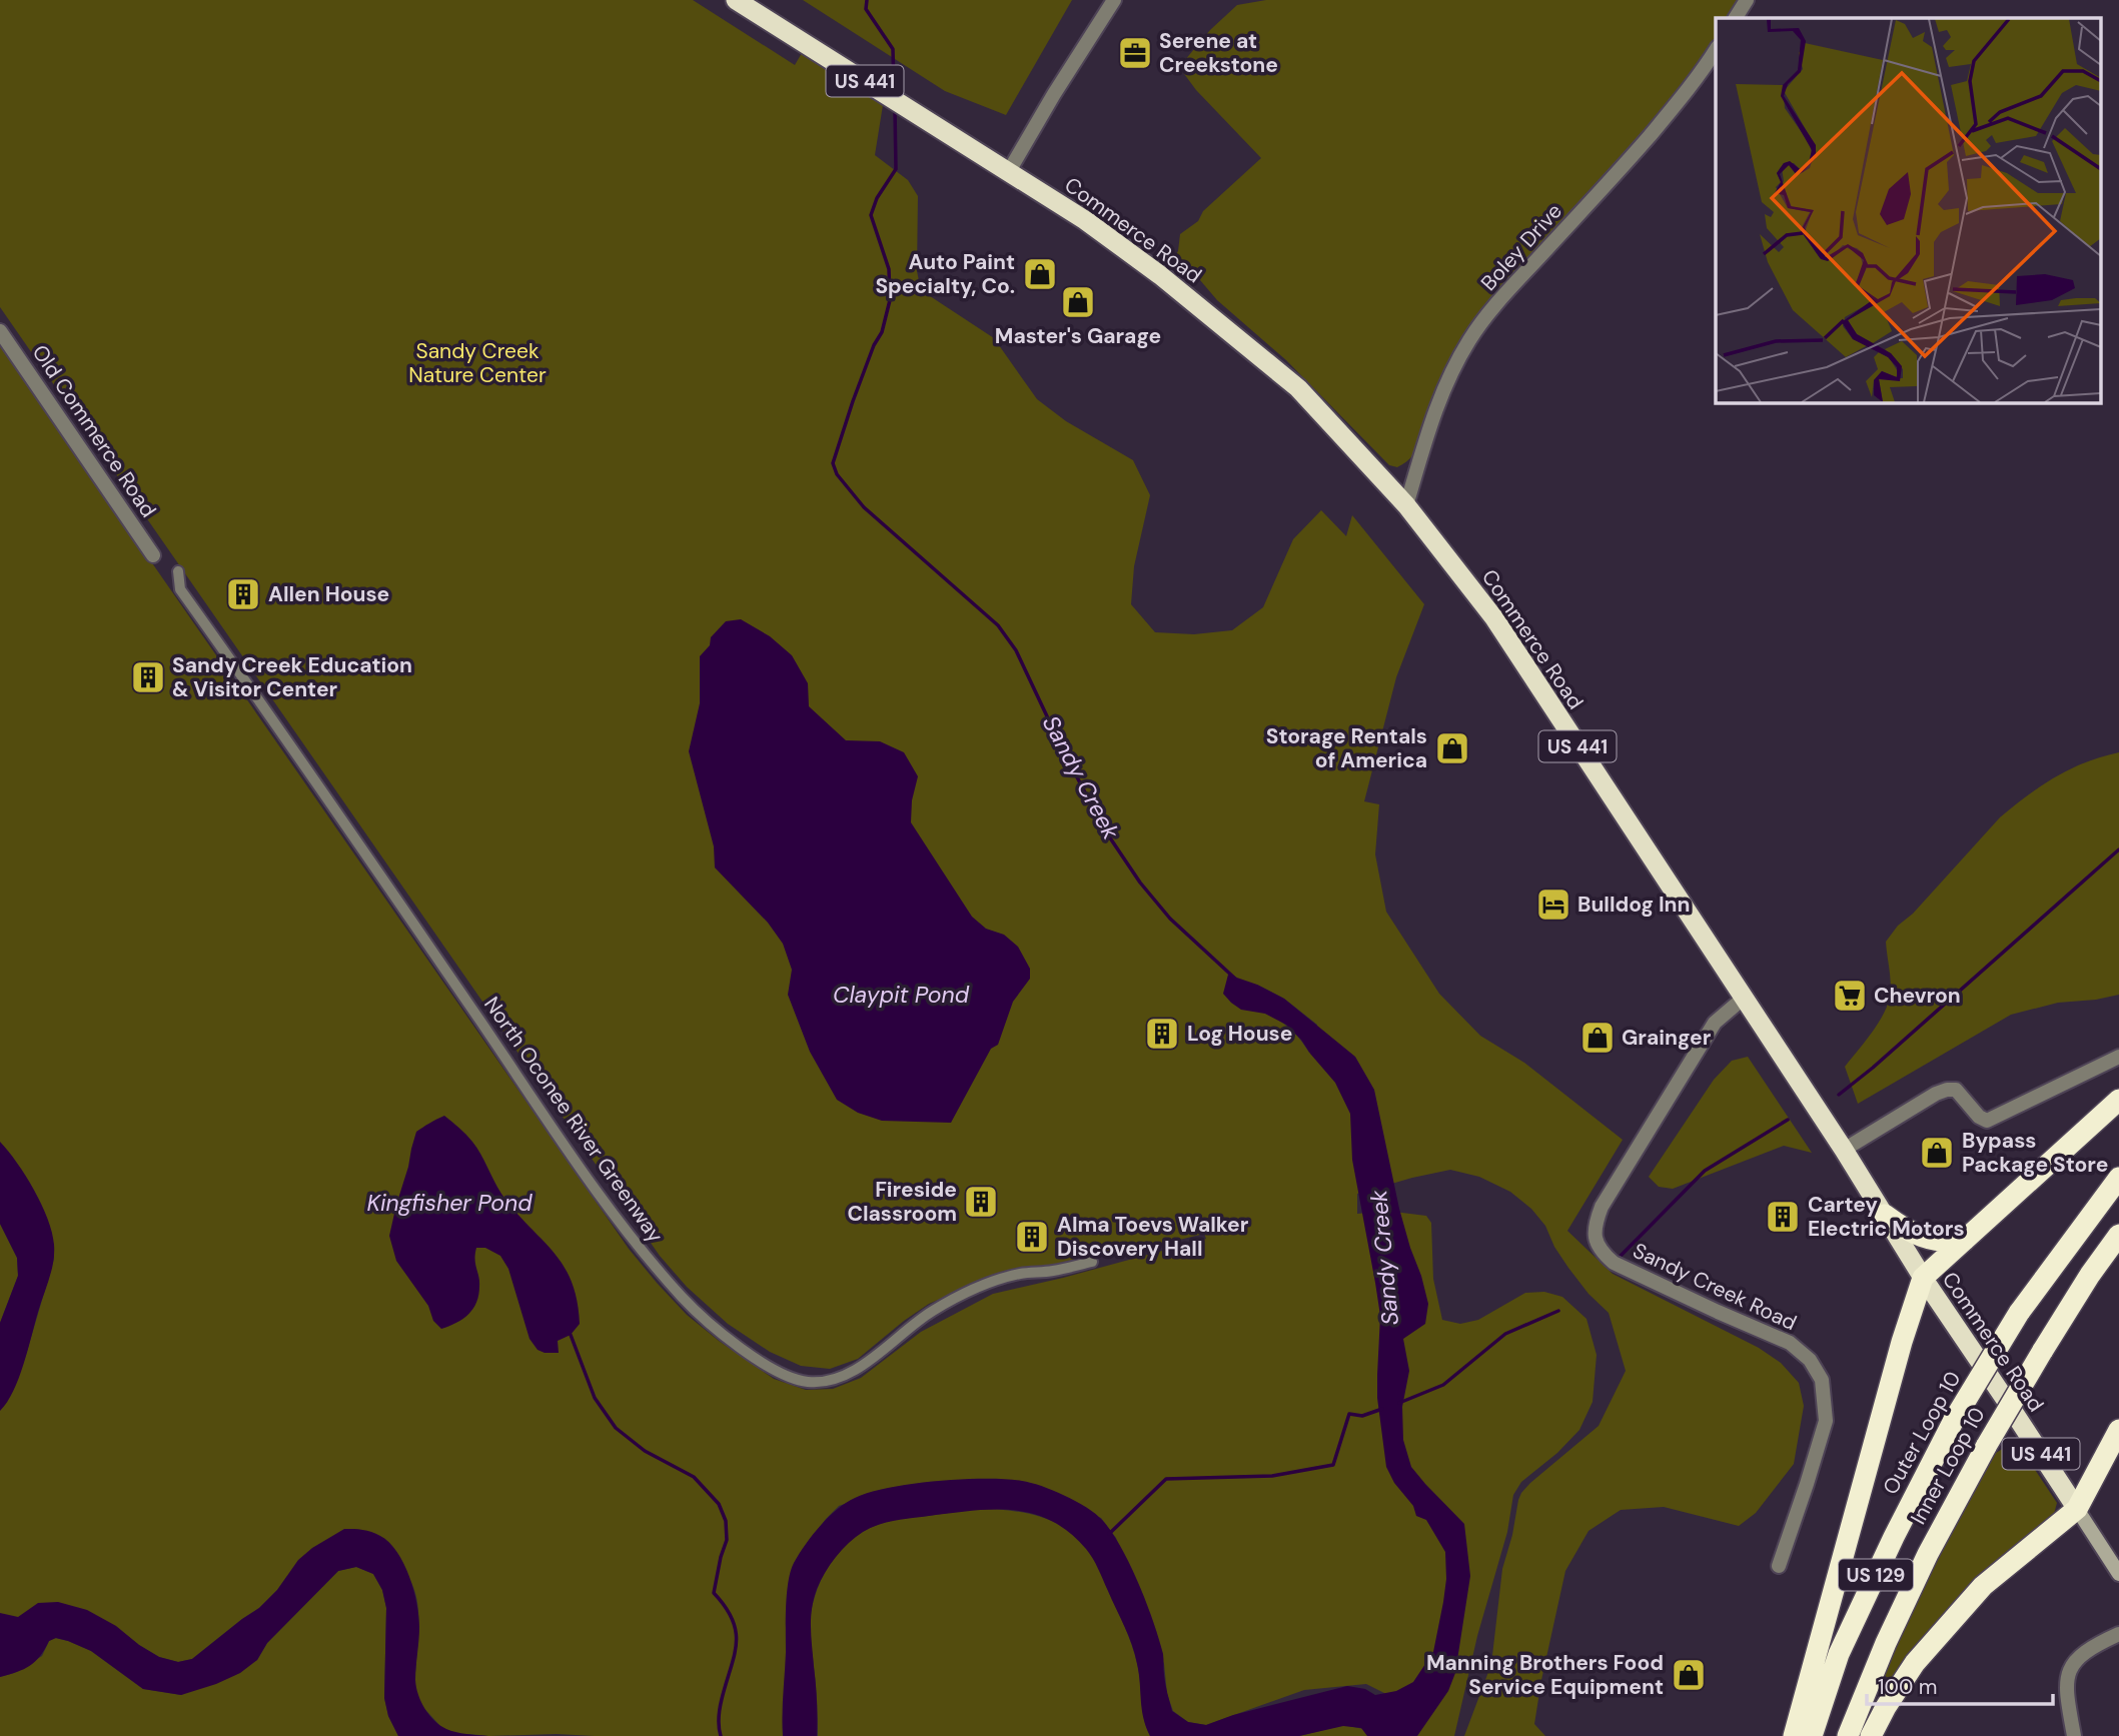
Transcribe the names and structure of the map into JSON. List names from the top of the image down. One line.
{"streets":{"highway":["US 441","Commerce Road","Outer Loop 10","Inner Loop 10","US 129"],"street":["Boley Drive","Old Commerce Road","North Oconee River Greenway","Sandy Creek Road"]},"crossings":[["Commerce Road","Boley Drive"],["Commerce Road","Sandy Creek Road"]],"water":["Sandy Creek","Claypit Pond","Kingfisher Pond"],"parks":["Sandy Creek Nature Center"],"places":{"office":["Serene at Creekstone"],"shop":["Auto Paint Specialty, Co.","Master's Garage","Storage Rentals of America","Grainger","Bypass Package Store","Manning Brothers Food Service Equipment"],"building":["Allen House","Sandy Creek Education & Visitor Center","Log House","Fireside Classroom","Cartey Electric Motors","Alma Toevs Walker Discovery Hall"],"hotel":["Bulldog Inn"],"supermarket":["Chevron"]},"scale_bar":"100 m"}
